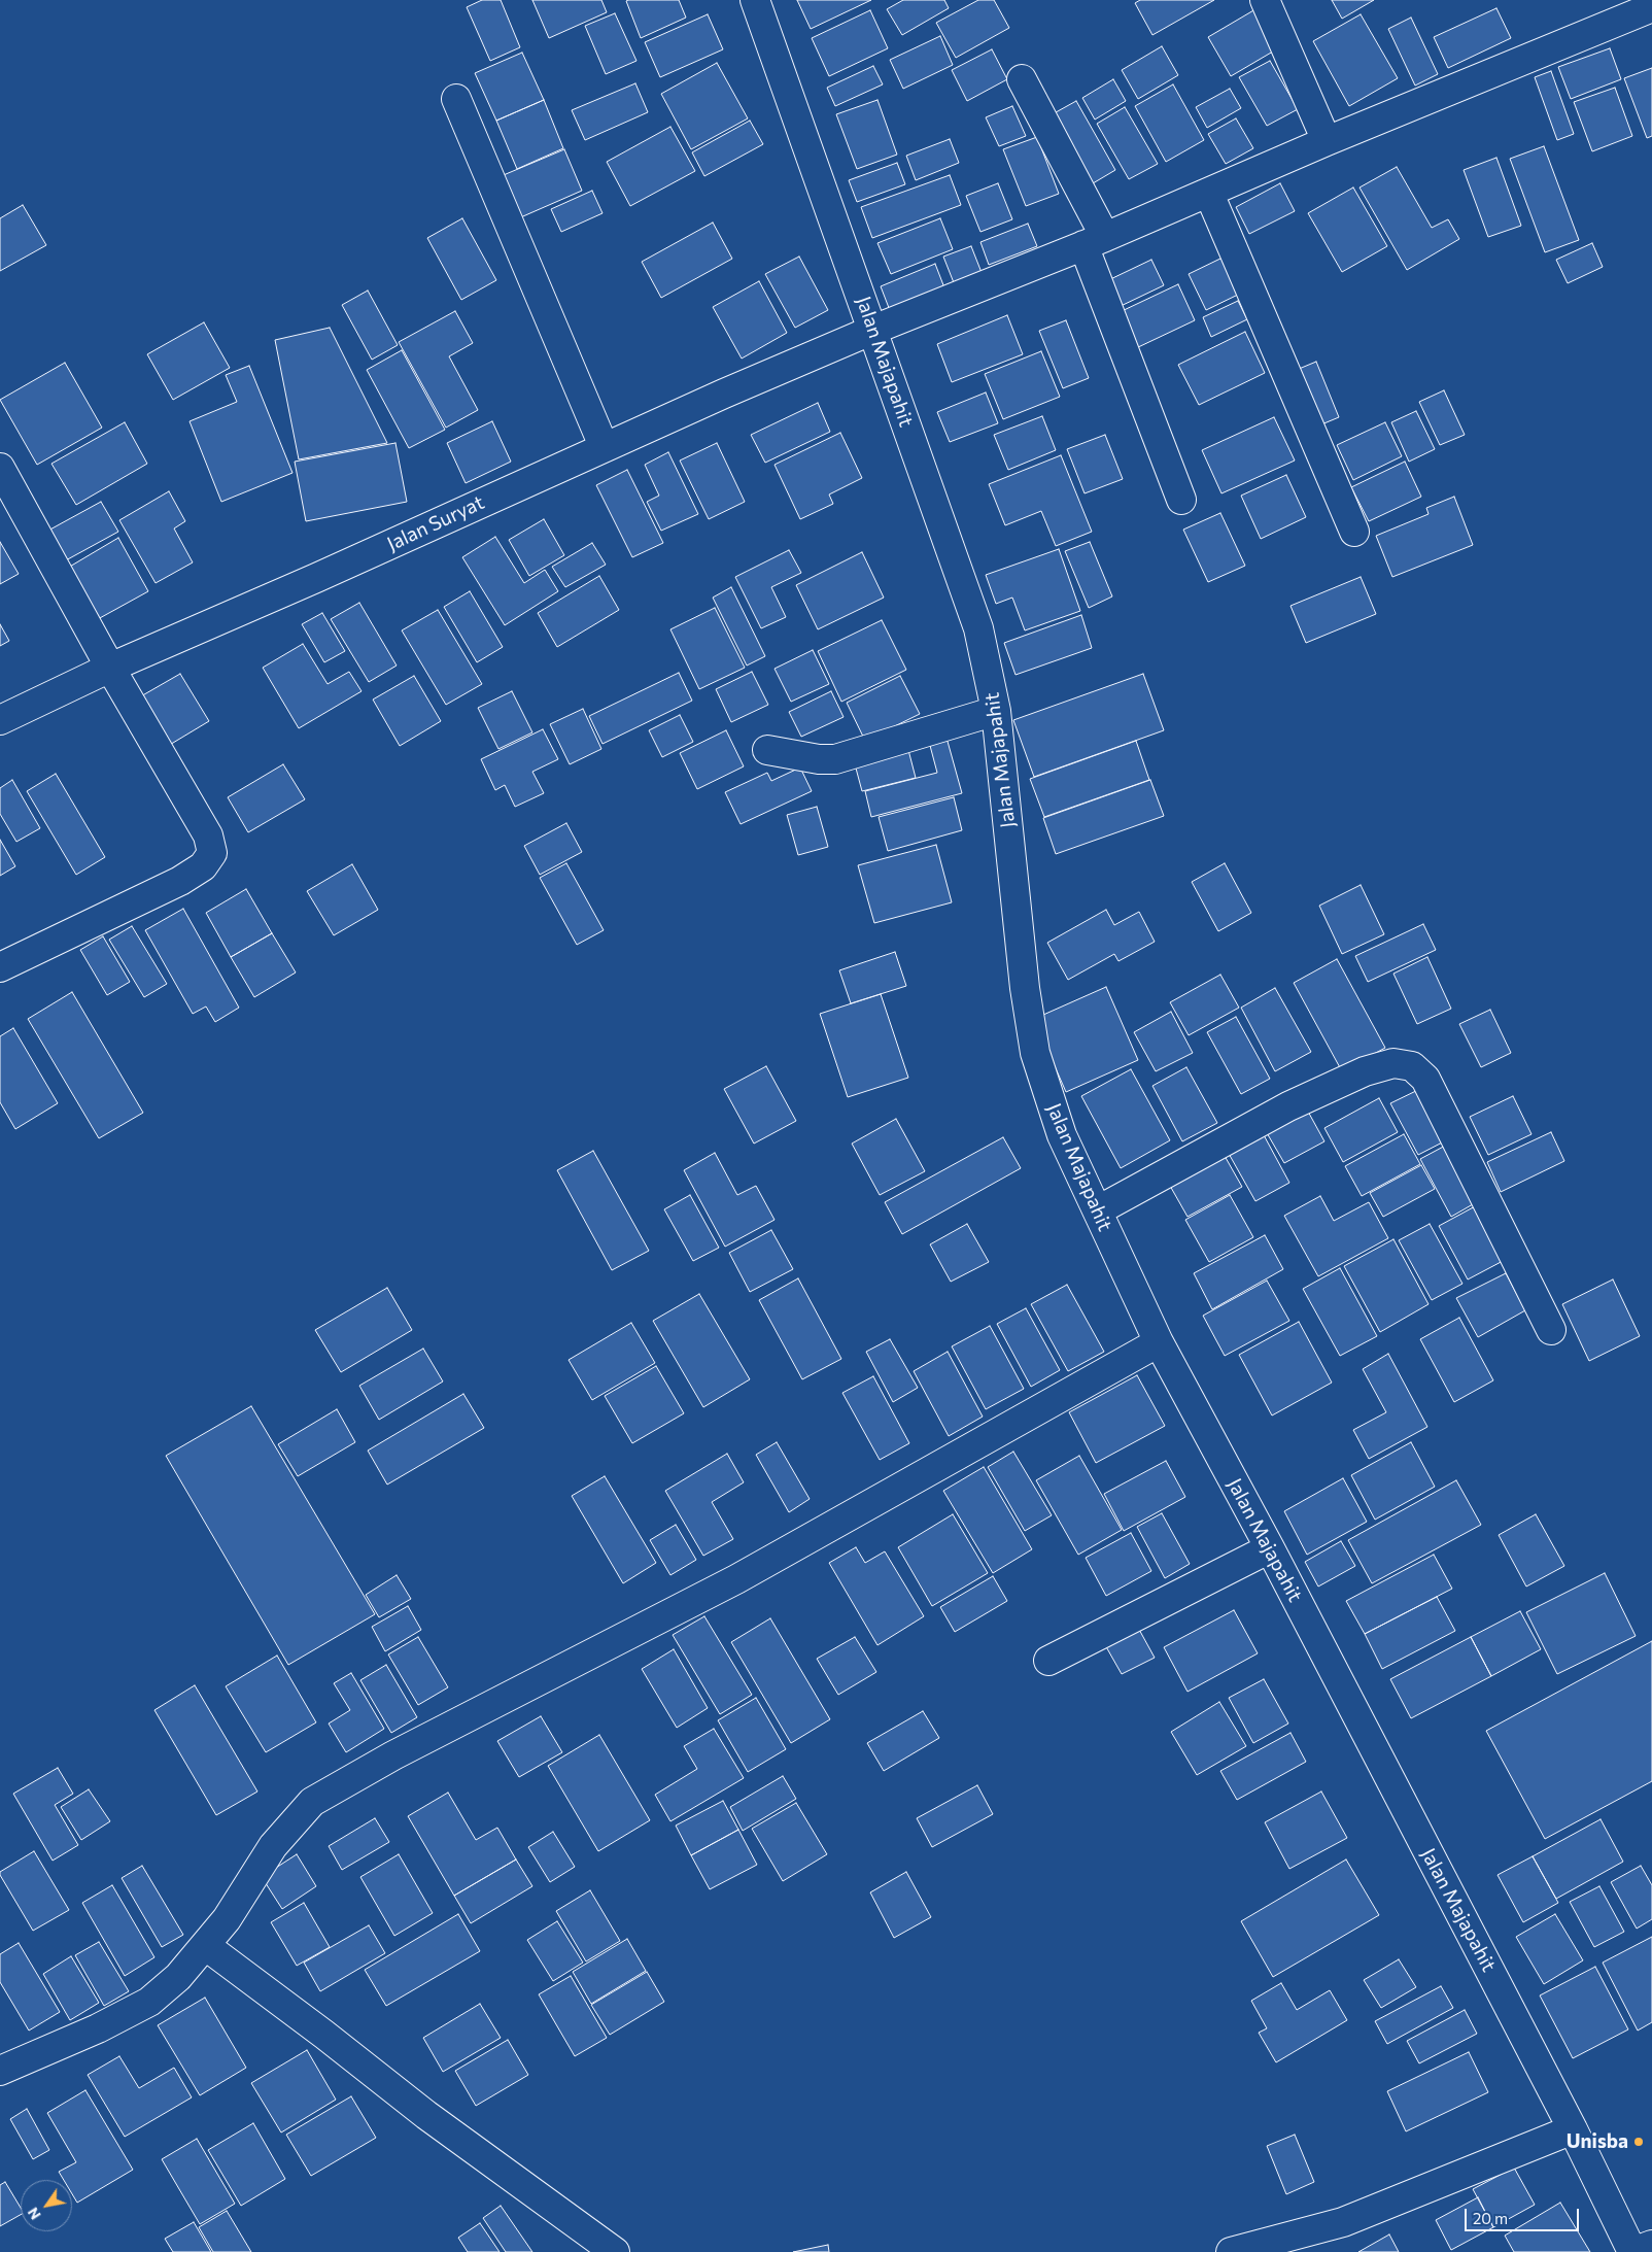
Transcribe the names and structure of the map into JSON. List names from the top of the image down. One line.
{"streets":{"street":["Jalan Majapahit","Jalan Suryat"]},"crossings":[["Jalan Majapahit","Jalan Suryat"]],"places":["Unisba"],"scale_bar":"20 m","north":"bottom left"}
